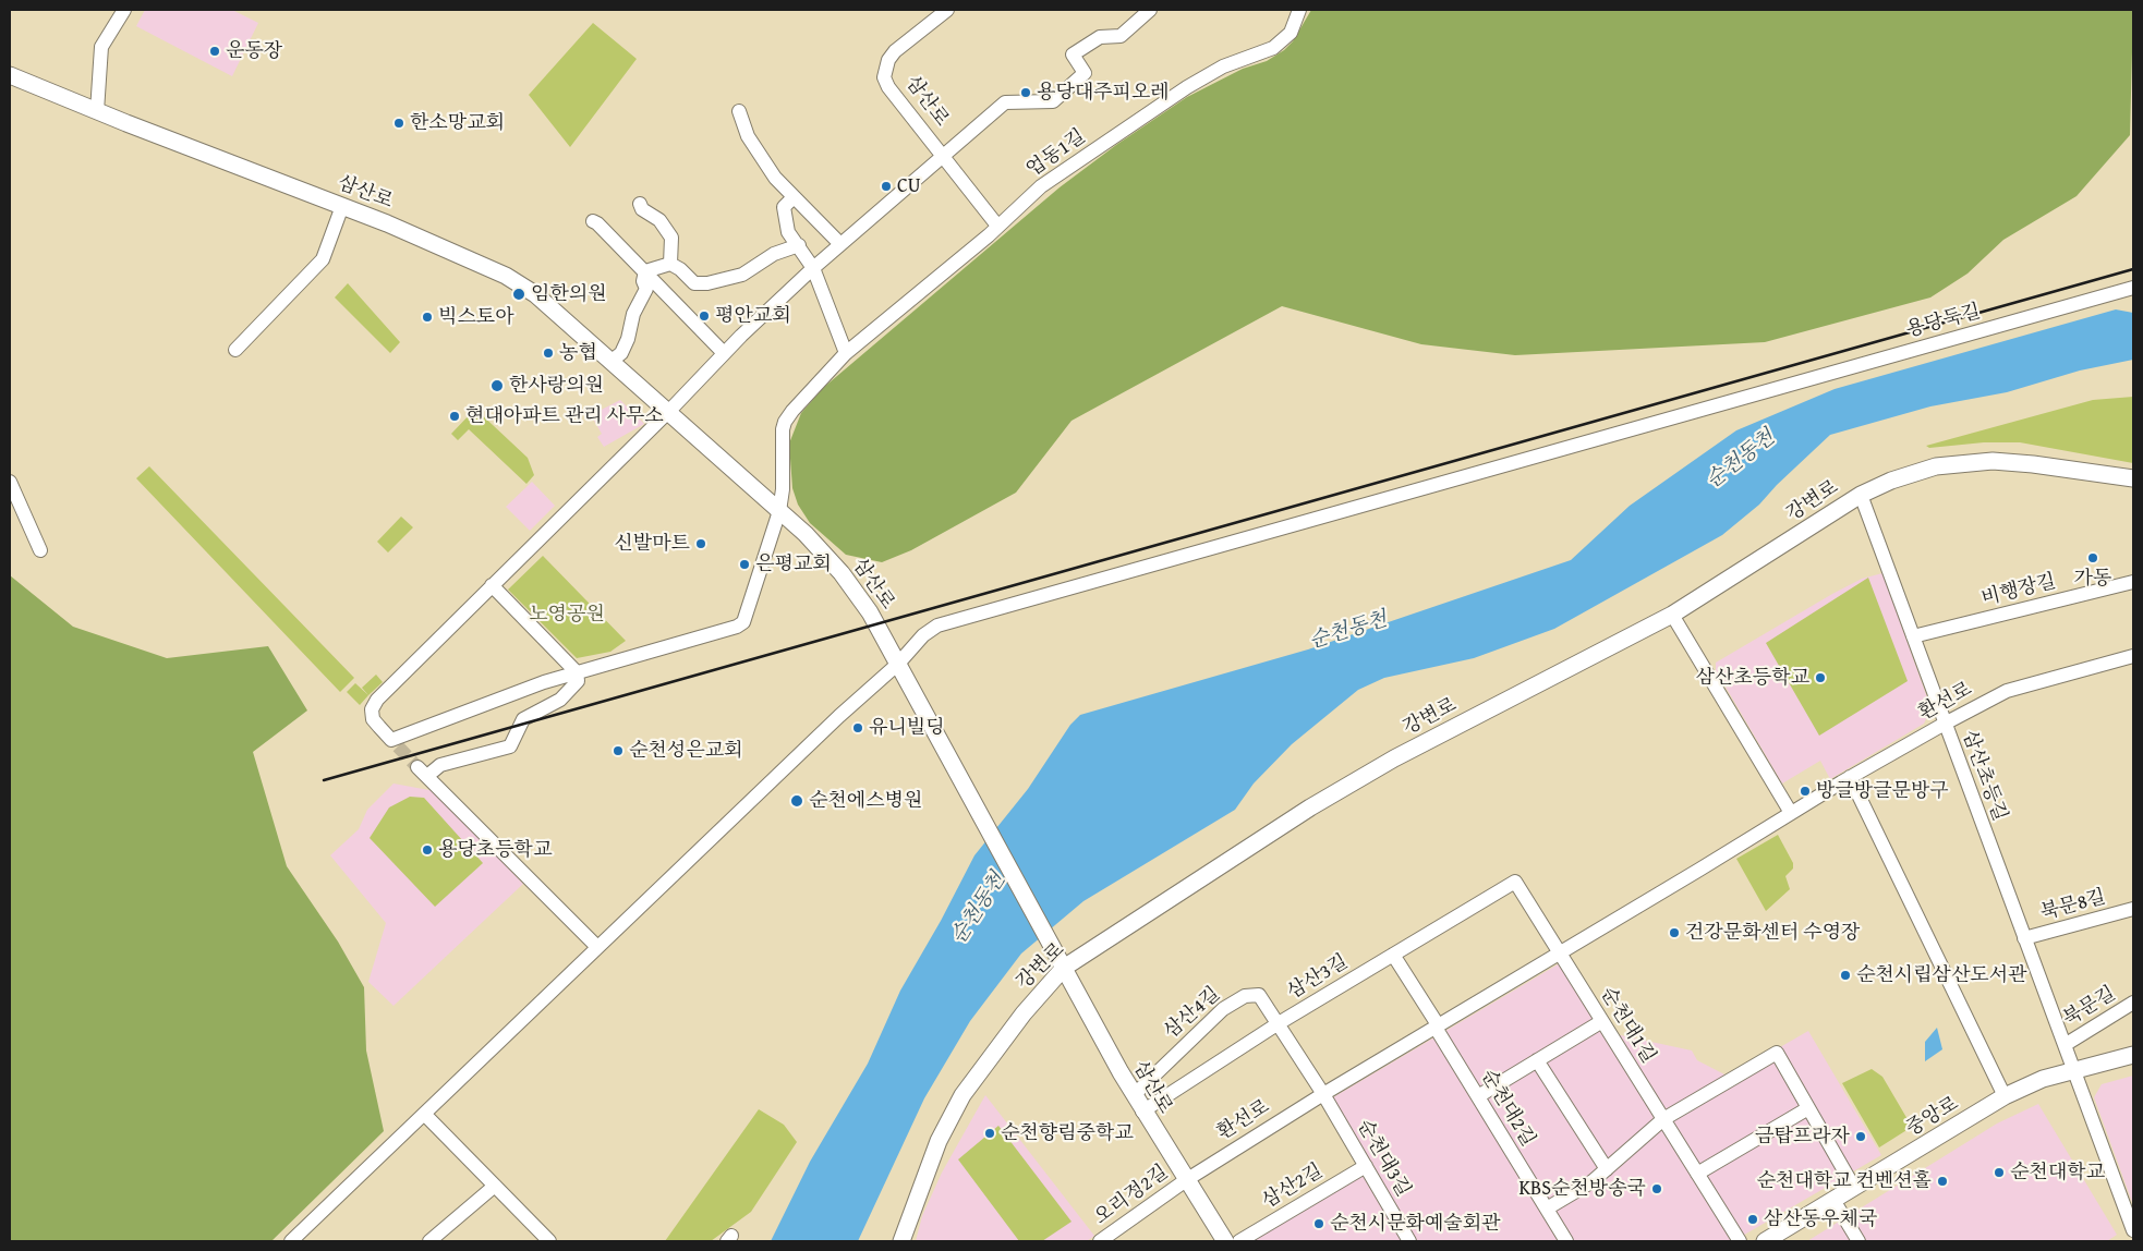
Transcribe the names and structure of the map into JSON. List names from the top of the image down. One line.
{"streets":{"main road":["삼산로","강변로","중앙로"],"street":["업동1길","용당둑길","비행장길","환선로","삼산초등길","북문8길","삼산3길","북문길","삼산4길","순천대1길","순천대2길","순천대3길","삼산2길","오리정2길"]},"crossings":[["삼산로","업동1길"],["삼산로","용당둑길"],["삼산로","강변로"],["삼산로","환선로"],["삼산로","삼산3길"],["삼산로","삼산4길"],["삼산로","오리정2길"],["강변로","삼산초등길"],["비행장길","삼산초등길"],["환선로","삼산초등길"],["환선로","삼산3길"],["환선로","순천대1길"],["환선로","순천대2길"],["환선로","순천대3길"],["환선로","오리정2길"],["삼산초등길","북문8길"],["삼산초등길","북문길"],["삼산초등길","중앙로"],["삼산3길","삼산4길"],["삼산3길","순천대1길"],["순천대3길","삼산2길"]],"water":["순천동천"],"parks":["노영공원"],"places":["운동장","용당대주피오레","한소망교회","CU","임한의원","평안교회","빅스토아","농협","한사랑의원","현대아파트 관리 사무소","신발마트","가동","은평교회","삼산초등학교","유니빌딩","순천성은교회","방글방글문방구","순천에스병원","용당초등학교","건강문화센터 수영장","순천시립삼산도서관","순천향림중학교","금탑프라자","순천대학교","순천대학교 컨벤션홀","KBS순천방송국","삼산동우체국","순천시문화예술회관"]}
